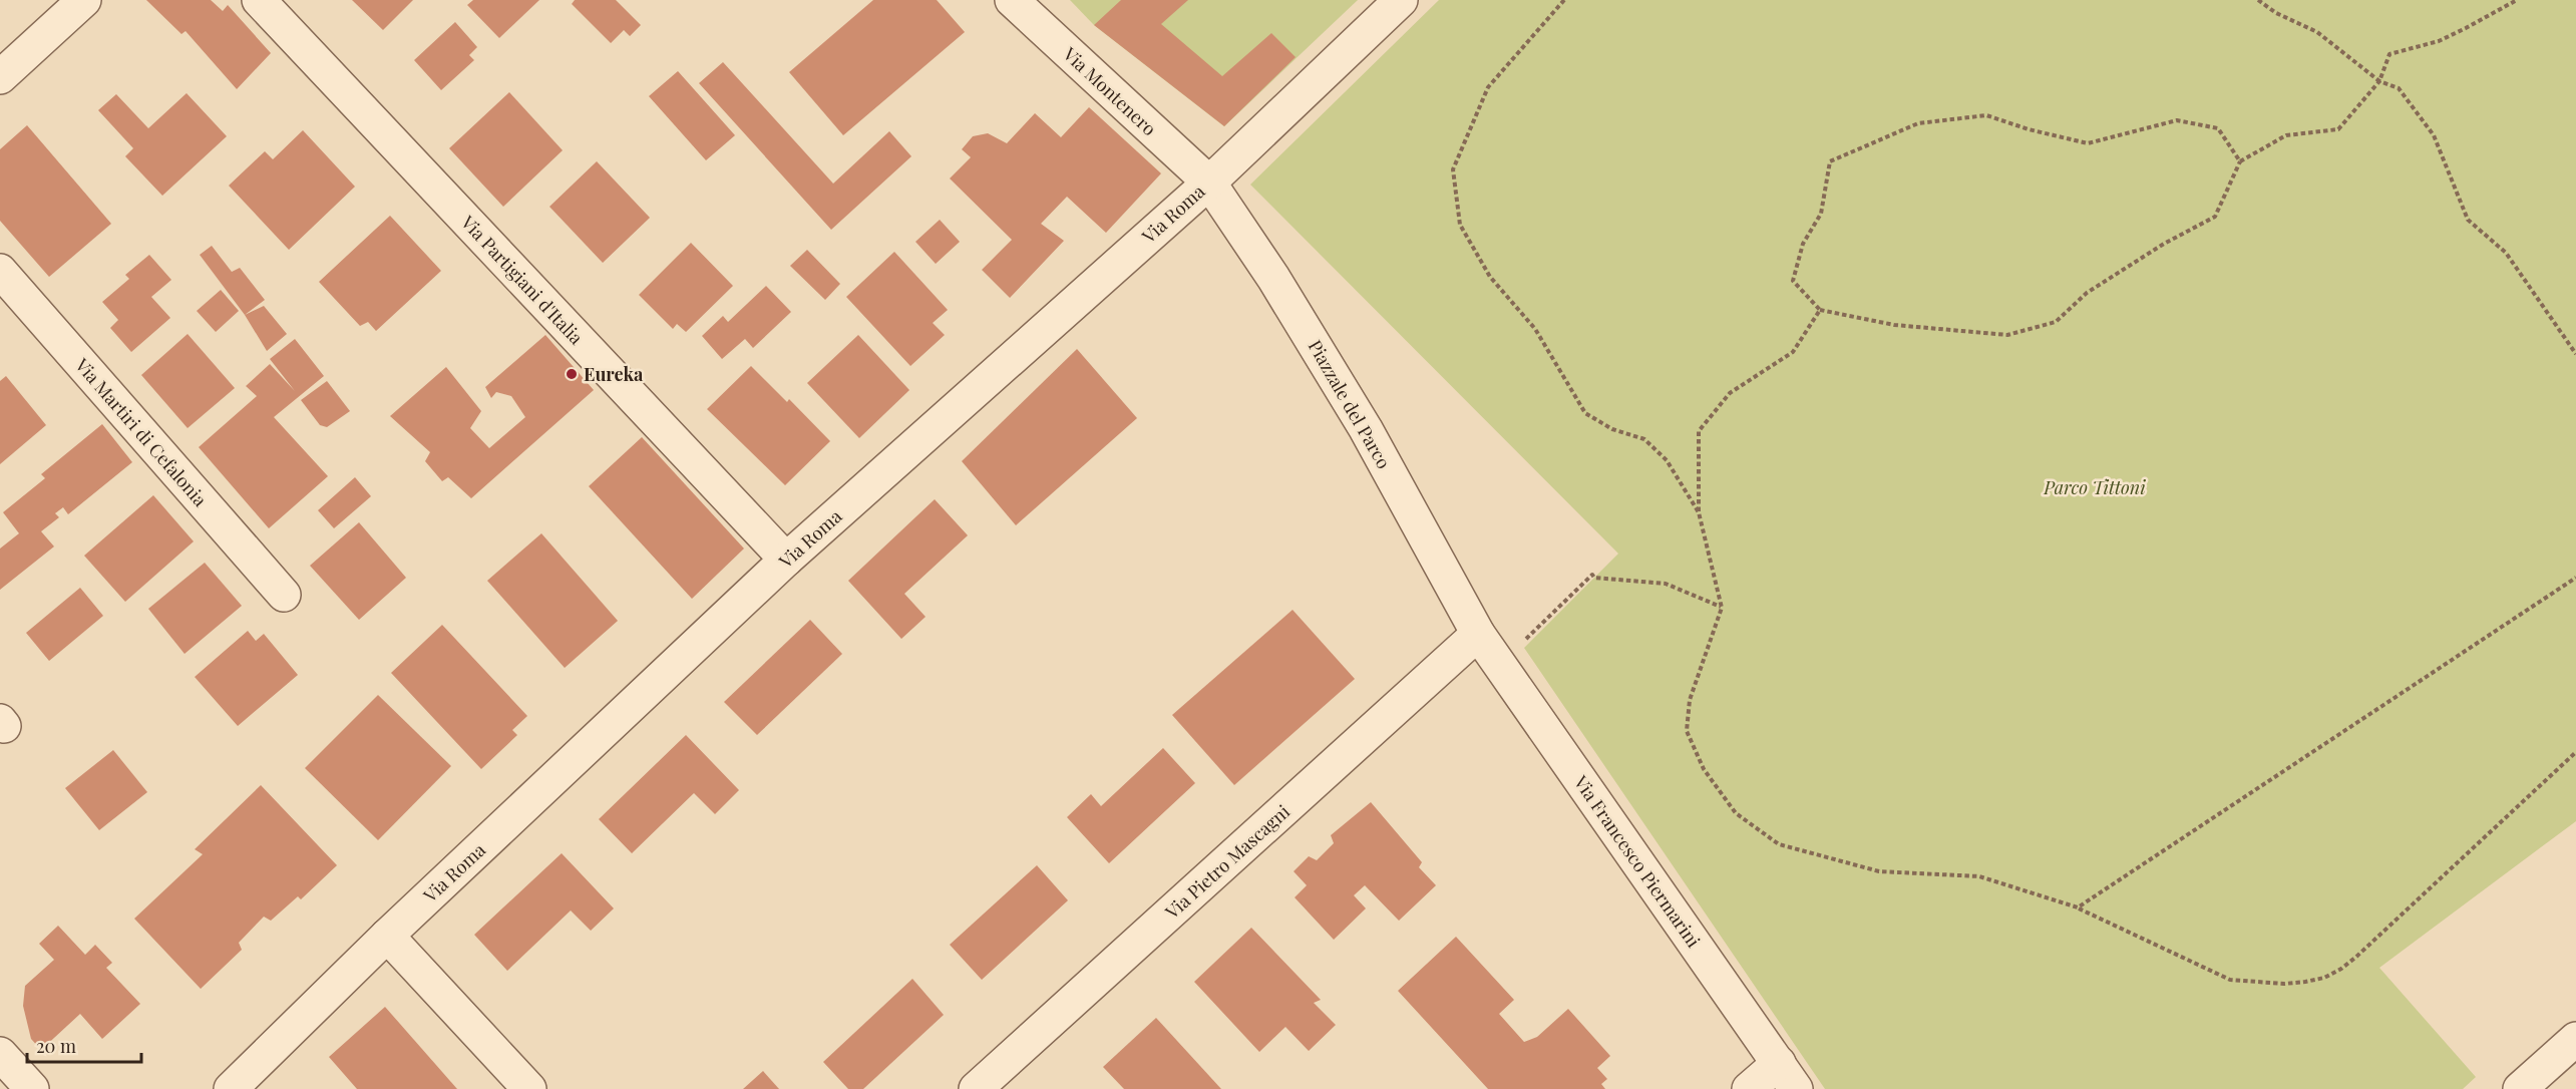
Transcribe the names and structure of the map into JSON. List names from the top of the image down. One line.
{"streets":{"street":["Via Montenero","Via Roma","Via Partigiani d'Italia","Piazzale del Parco","Via Martiri di Cefalonia","Via Pietro Mascagni","Via Francesco Piermarini"]},"crossings":[["Via Montenero","Via Roma"],["Via Montenero","Piazzale del Parco"],["Via Roma","Via Partigiani d'Italia"],["Via Roma","Piazzale del Parco"],["Piazzale del Parco","Via Pietro Mascagni"],["Piazzale del Parco","Via Francesco Piermarini"],["Via Pietro Mascagni","Via Francesco Piermarini"]],"parks":["Parco Tittoni"],"places":["Eureka"],"scale_bar":"20 m"}
